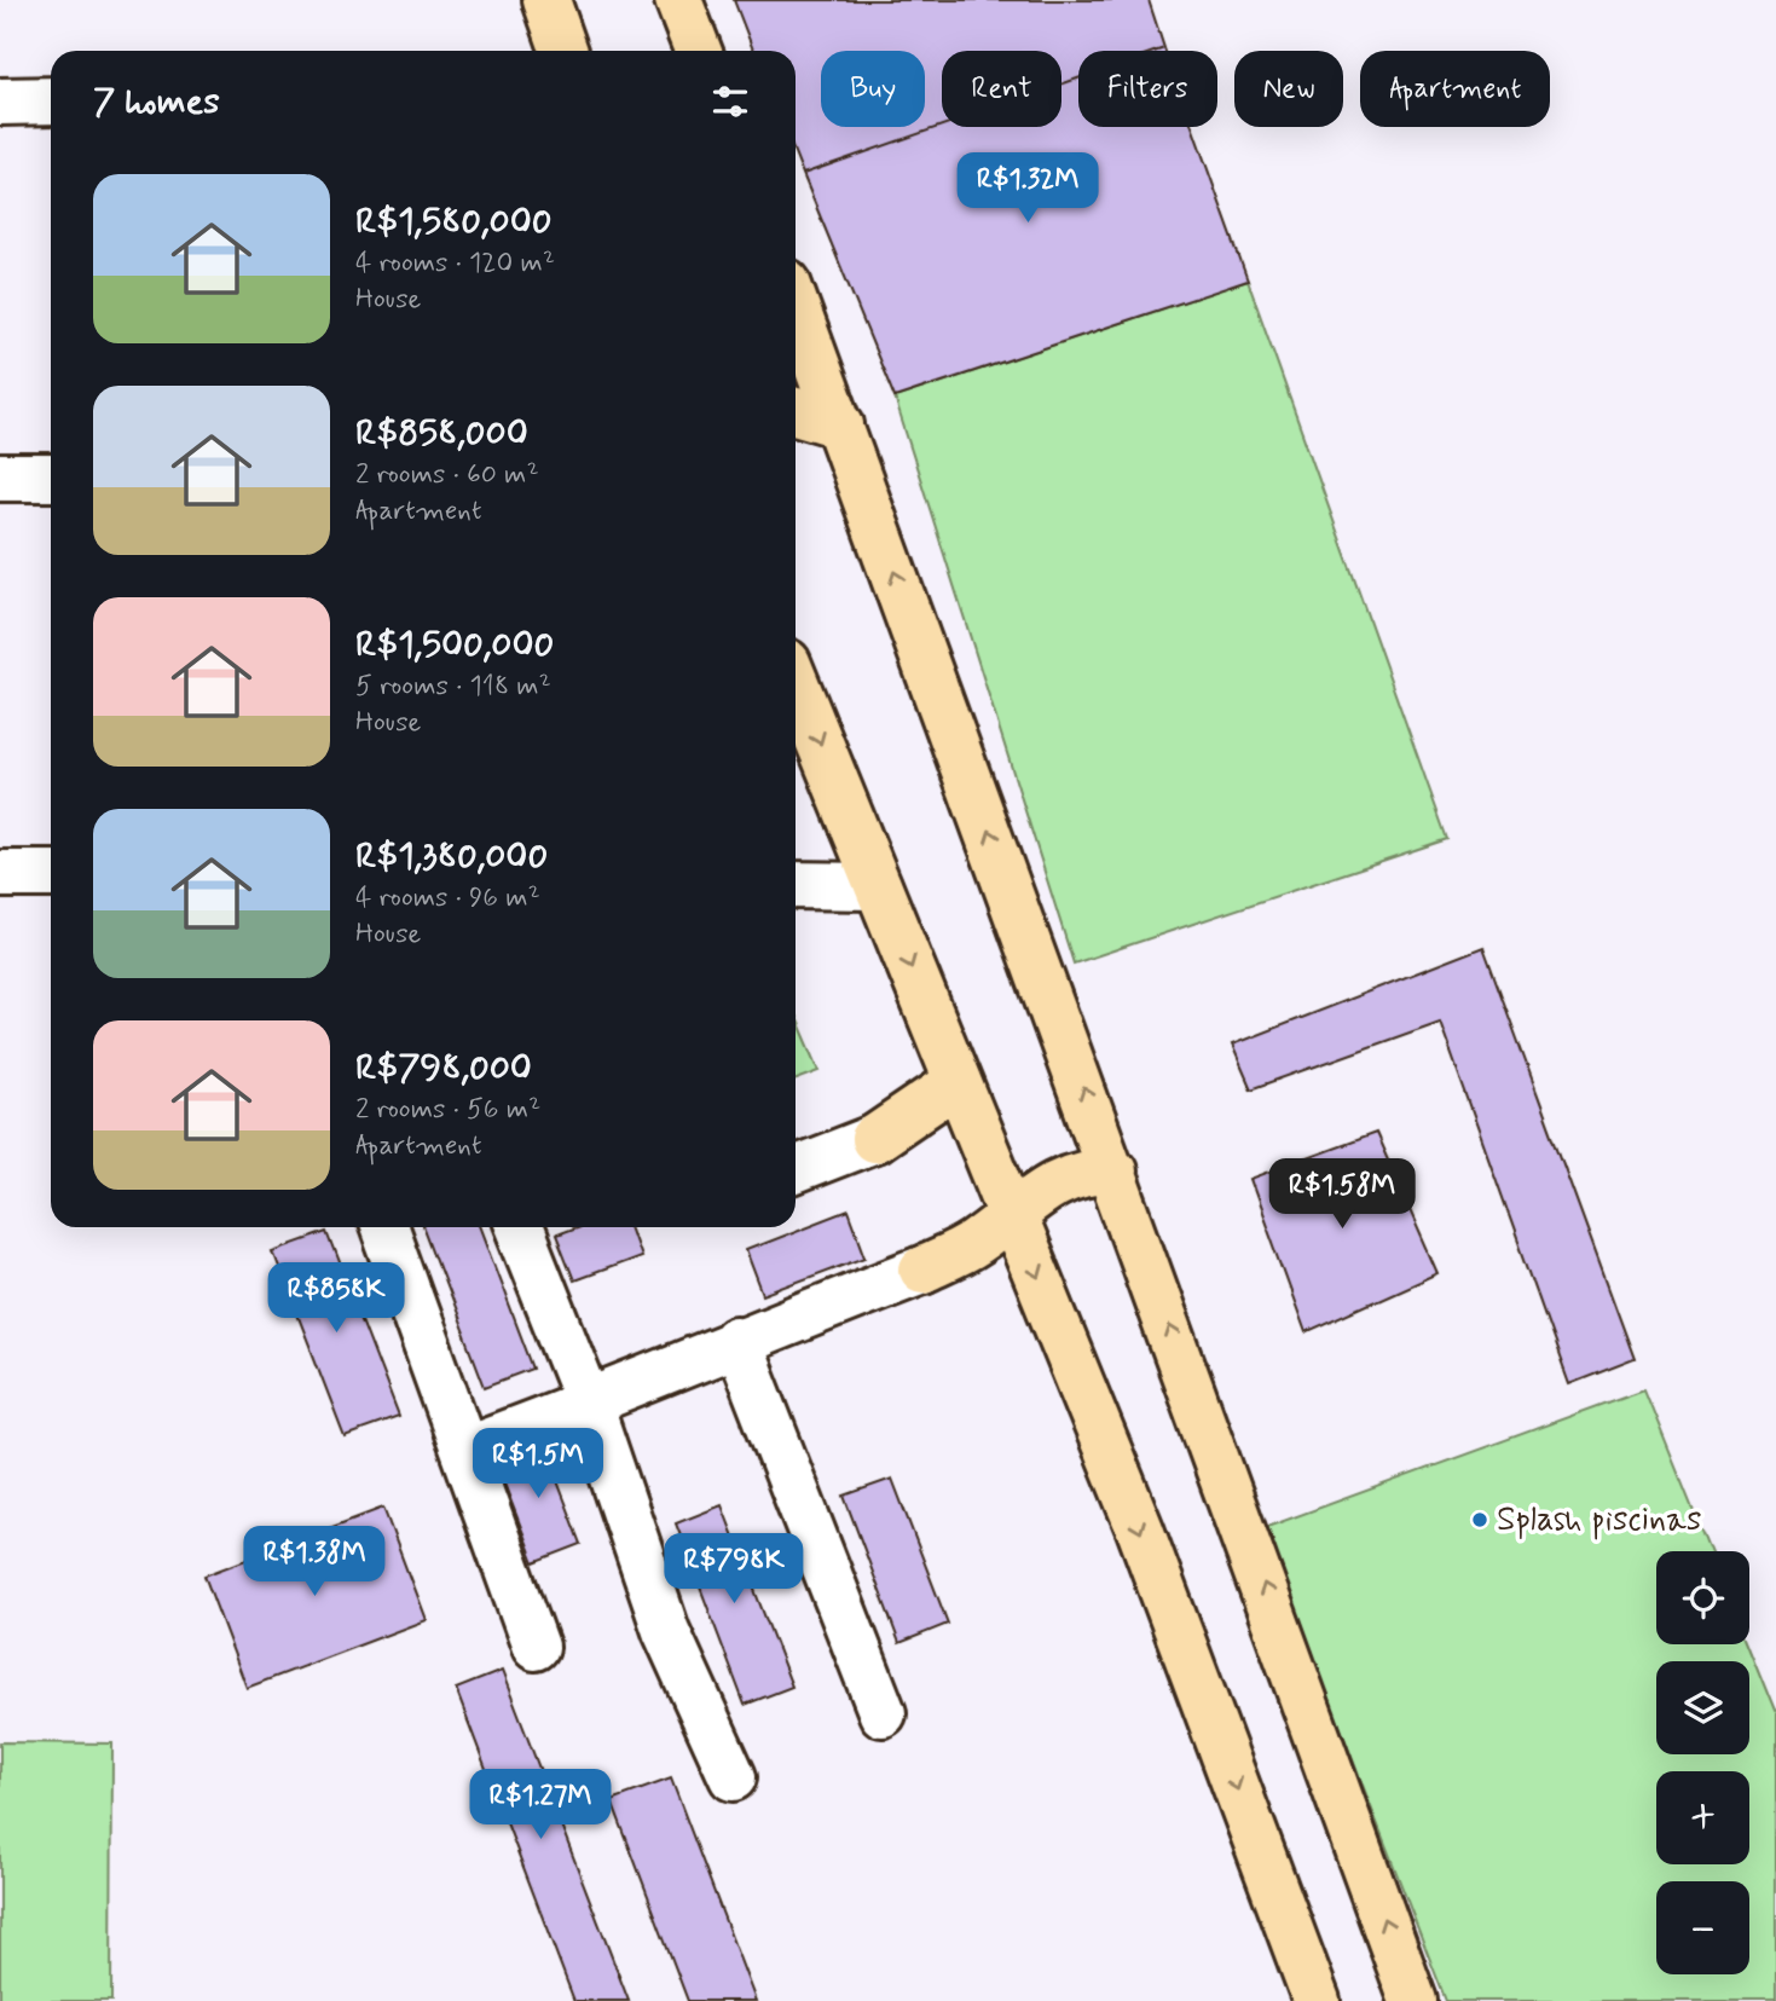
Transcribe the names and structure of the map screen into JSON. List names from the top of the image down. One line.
{"places":["Splash piscinas"],"page":{"chip":["Buy","Rent","Filters","New","Apartment"],"heading":"7 homes","price":["R$1.32M","R$1.58M","R$858K","R$1.5M","R$1.38M","R$798K","R$1.27M"],"list":[{"name":"R$1,580,000","note":"4 rooms · 120 m² · House"},{"name":"R$858,000","note":"2 rooms · 60 m² · Apartment"},{"name":"R$1,500,000","note":"5 rooms · 118 m² · House"},{"name":"R$1,380,000","note":"4 rooms · 96 m² · House"},{"name":"R$798,000","note":"2 rooms · 56 m² · Apartment"}],"map_buttons":["+","−"]}}
